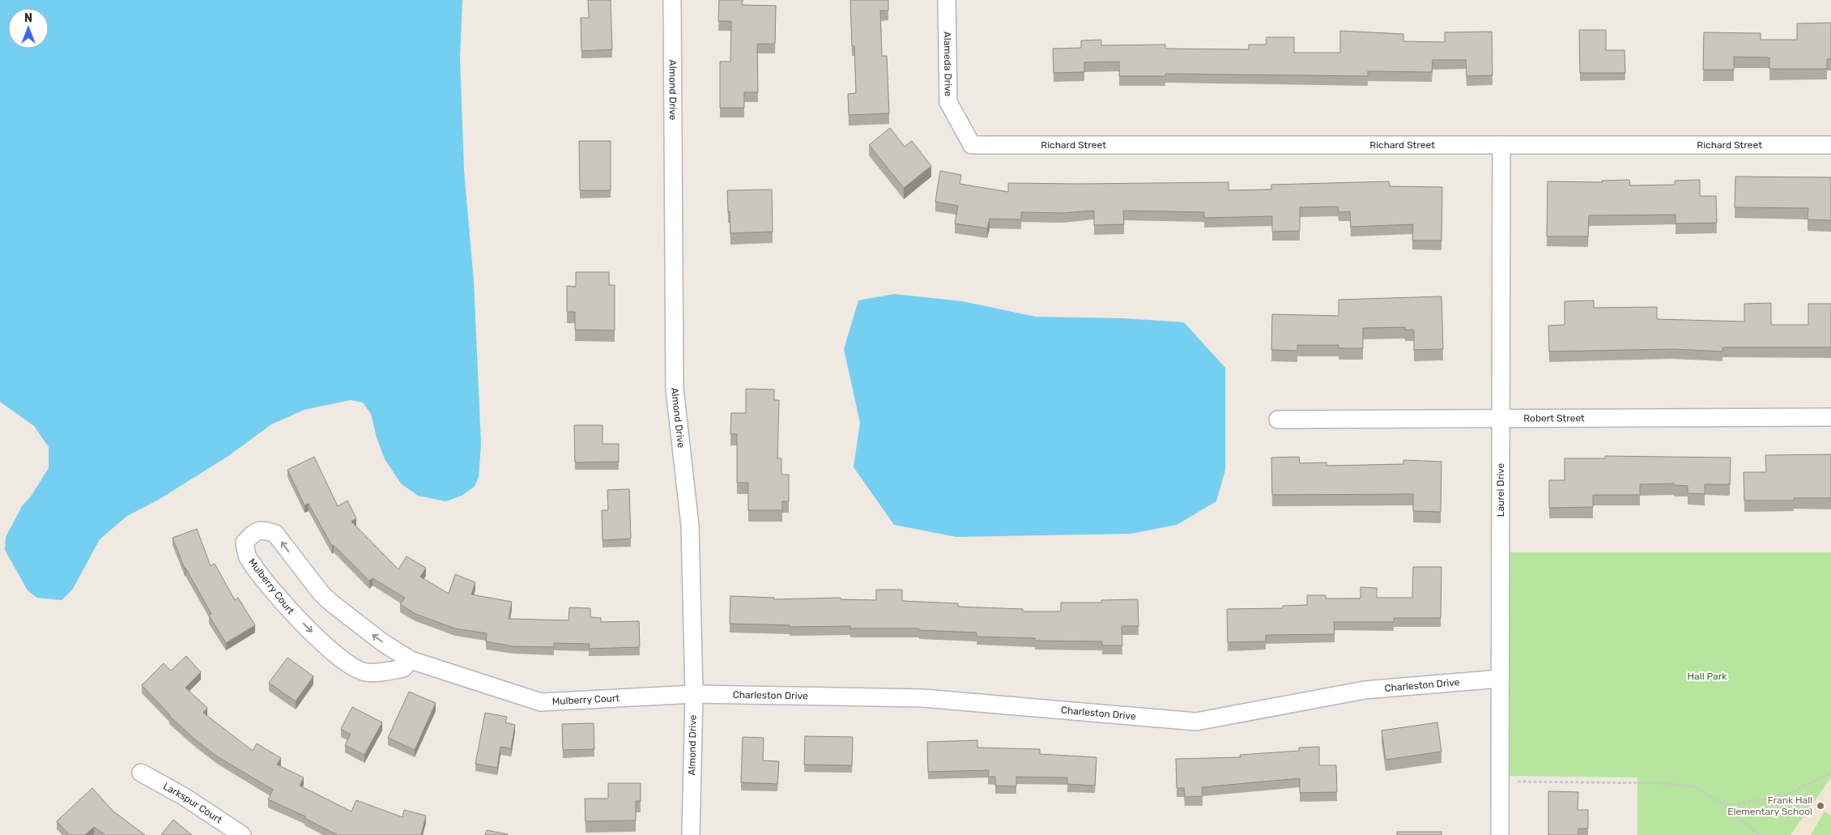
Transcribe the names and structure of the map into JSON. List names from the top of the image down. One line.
{"streets":{"street":["Alameda Drive","Almond Drive","Richard Street","Robert Street","Laurel Drive","Mulberry Court","Charleston Drive","Larkspur Court"]},"crossings":[["Alameda Drive","Richard Street"],["Almond Drive","Mulberry Court"],["Almond Drive","Charleston Drive"],["Richard Street","Laurel Drive"],["Robert Street","Laurel Drive"],["Laurel Drive","Charleston Drive"],["Mulberry Court","Charleston Drive"]],"parks":["Hall Park"],"places":["Frank Hall Elementary School"],"north":"top"}
